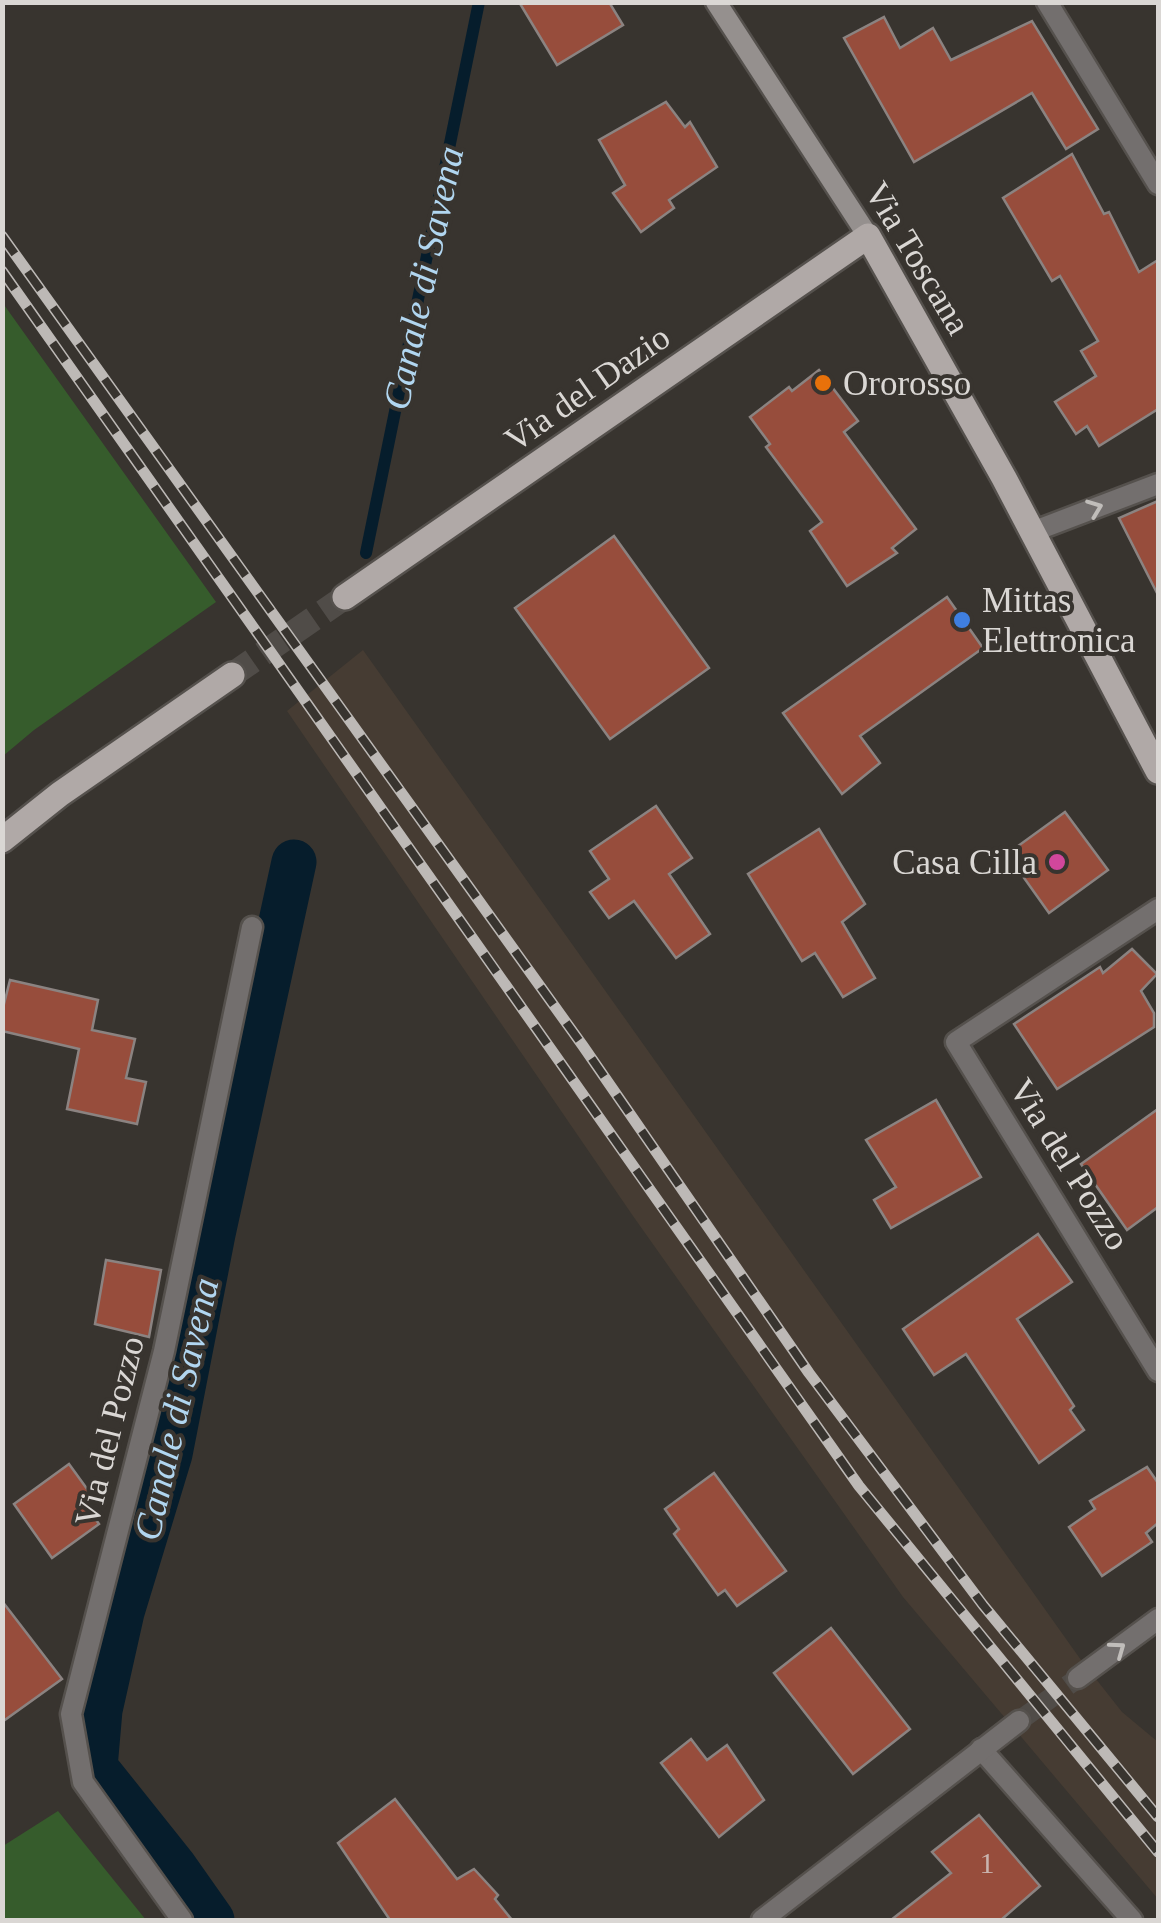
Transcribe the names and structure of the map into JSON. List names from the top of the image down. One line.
{"streets":{"main road":["Via Toscana","Via del Dazio"],"street":["Via del Pozzo"]},"crossings":[["Via Toscana","Via del Dazio"]],"water":["Canale di Savena"],"places":["Ororosso","Mittas Elettronica","Casa Cilla"],"house_numbers":["1"]}
